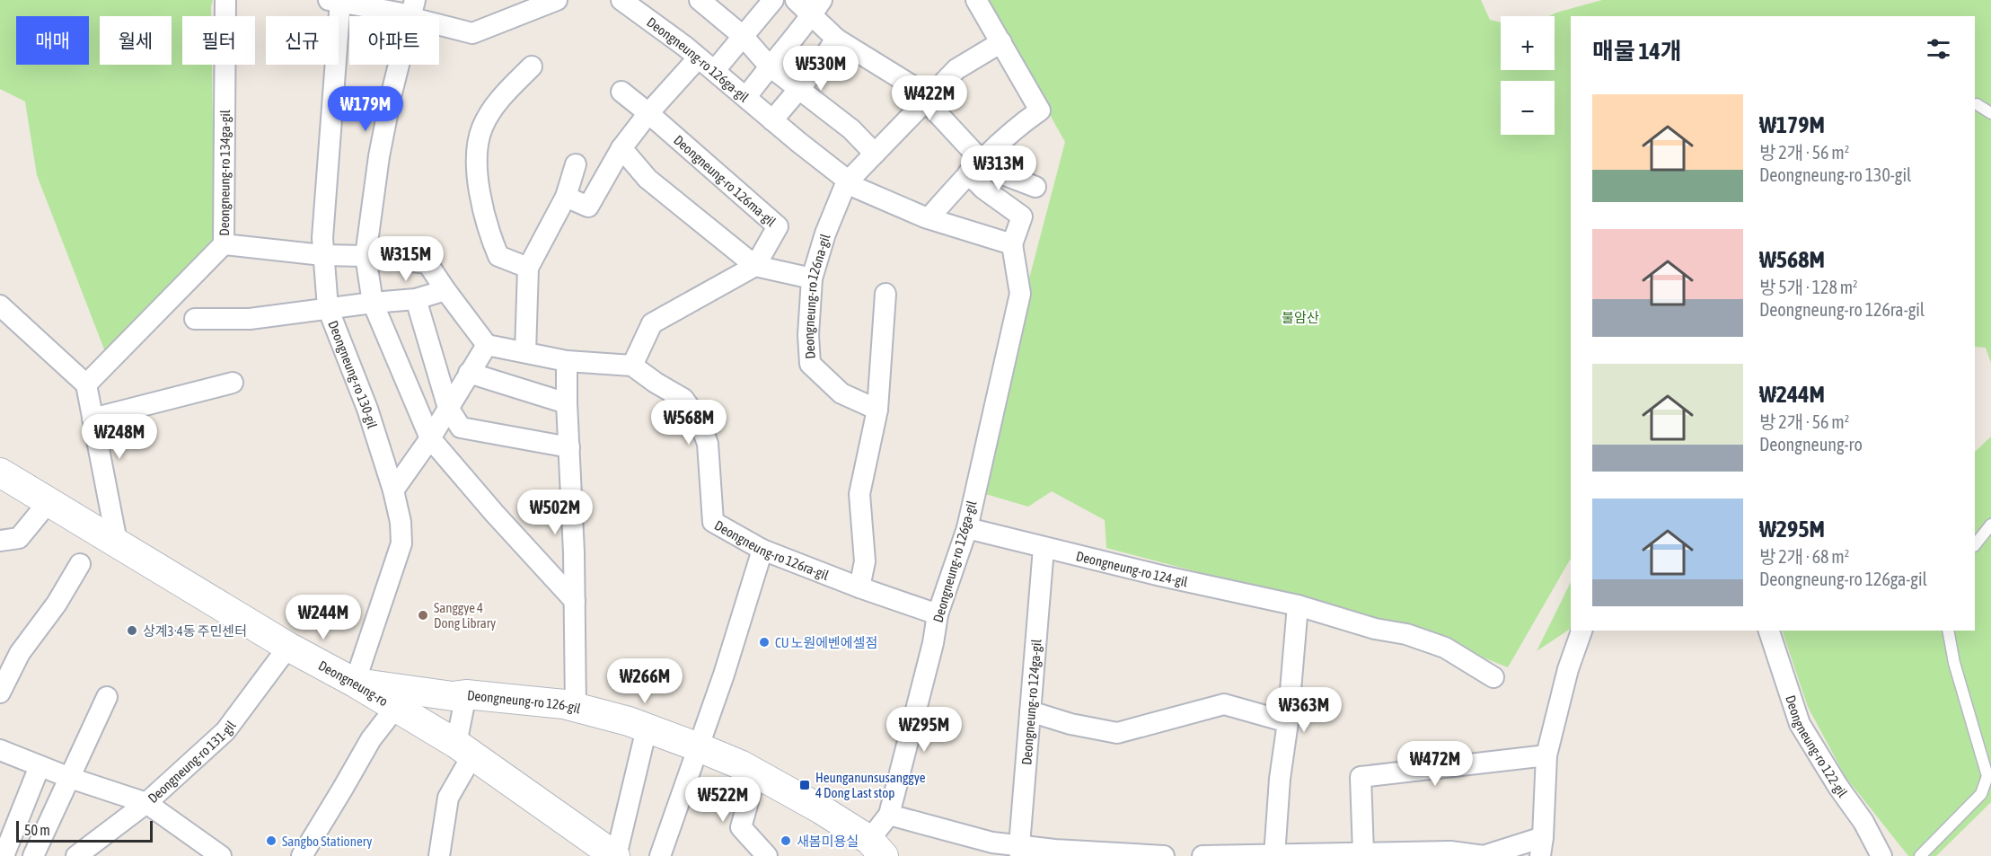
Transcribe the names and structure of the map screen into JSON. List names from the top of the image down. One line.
{"streets":{"main road":["Deongneung-ro","Deongneung-ro 126-gil"],"street":["Deongneung-ro 126ga-gil","Deongneung-ro 134ga-gil","Deongneung-ro 126ma-gil","Deongneung-ro 126na-gil","Deongneung-ro 130-gil","Deongneung-ro 126ra-gil","Deongneung-ro 124-gil","Deongneung-ro 124ga-gil","Deongneung-ro 122-gil","Deongneung-ro 131-gil"]},"crossings":[["Deongneung-ro 126ga-gil","Deongneung-ro 126na-gil"],["Deongneung-ro 126ga-gil","Deongneung-ro 126ra-gil"],["Deongneung-ro 126ga-gil","Deongneung-ro 124-gil"],["Deongneung-ro 126ga-gil","Deongneung-ro 126-gil"],["Deongneung-ro 130-gil","Deongneung-ro"],["Deongneung-ro 130-gil","Deongneung-ro 126-gil"],["Deongneung-ro 124-gil","Deongneung-ro 124ga-gil"],["Deongneung-ro","Deongneung-ro 126-gil"],["Deongneung-ro","Deongneung-ro 131-gil"]],"parks":["불암산"],"places":{"other":["Sanggye 4 Dong Library","상계3·4동 주민센터","CU 노원에벤에셀점","Sangbo Stationery","새봄미용실"],"transit":["Heunganunsusanggye 4 Dong Last stop"]},"scale_bar":"50 m","page":{"map_buttons":["+","−"],"chip":["매매","월세","필터","신규","아파트"],"heading":"매물 14개","price":["₩530M","₩422M","₩179M","₩313M","₩315M","₩568M","₩248M","₩502M","₩244M","₩266M","₩363M","₩295M","₩472M","₩522M"],"list":[{"name":"₩179M","note":"방 2개 · 56 m² · Deongneung-ro 130-gil"},{"name":"₩568M","note":"방 5개 · 128 m² · Deongneung-ro 126ra-gil"},{"name":"₩244M","note":"방 2개 · 56 m² · Deongneung-ro"},{"name":"₩295M","note":"방 2개 · 68 m² · Deongneung-ro 126ga-gil"}],"scale":"50 m"}}
